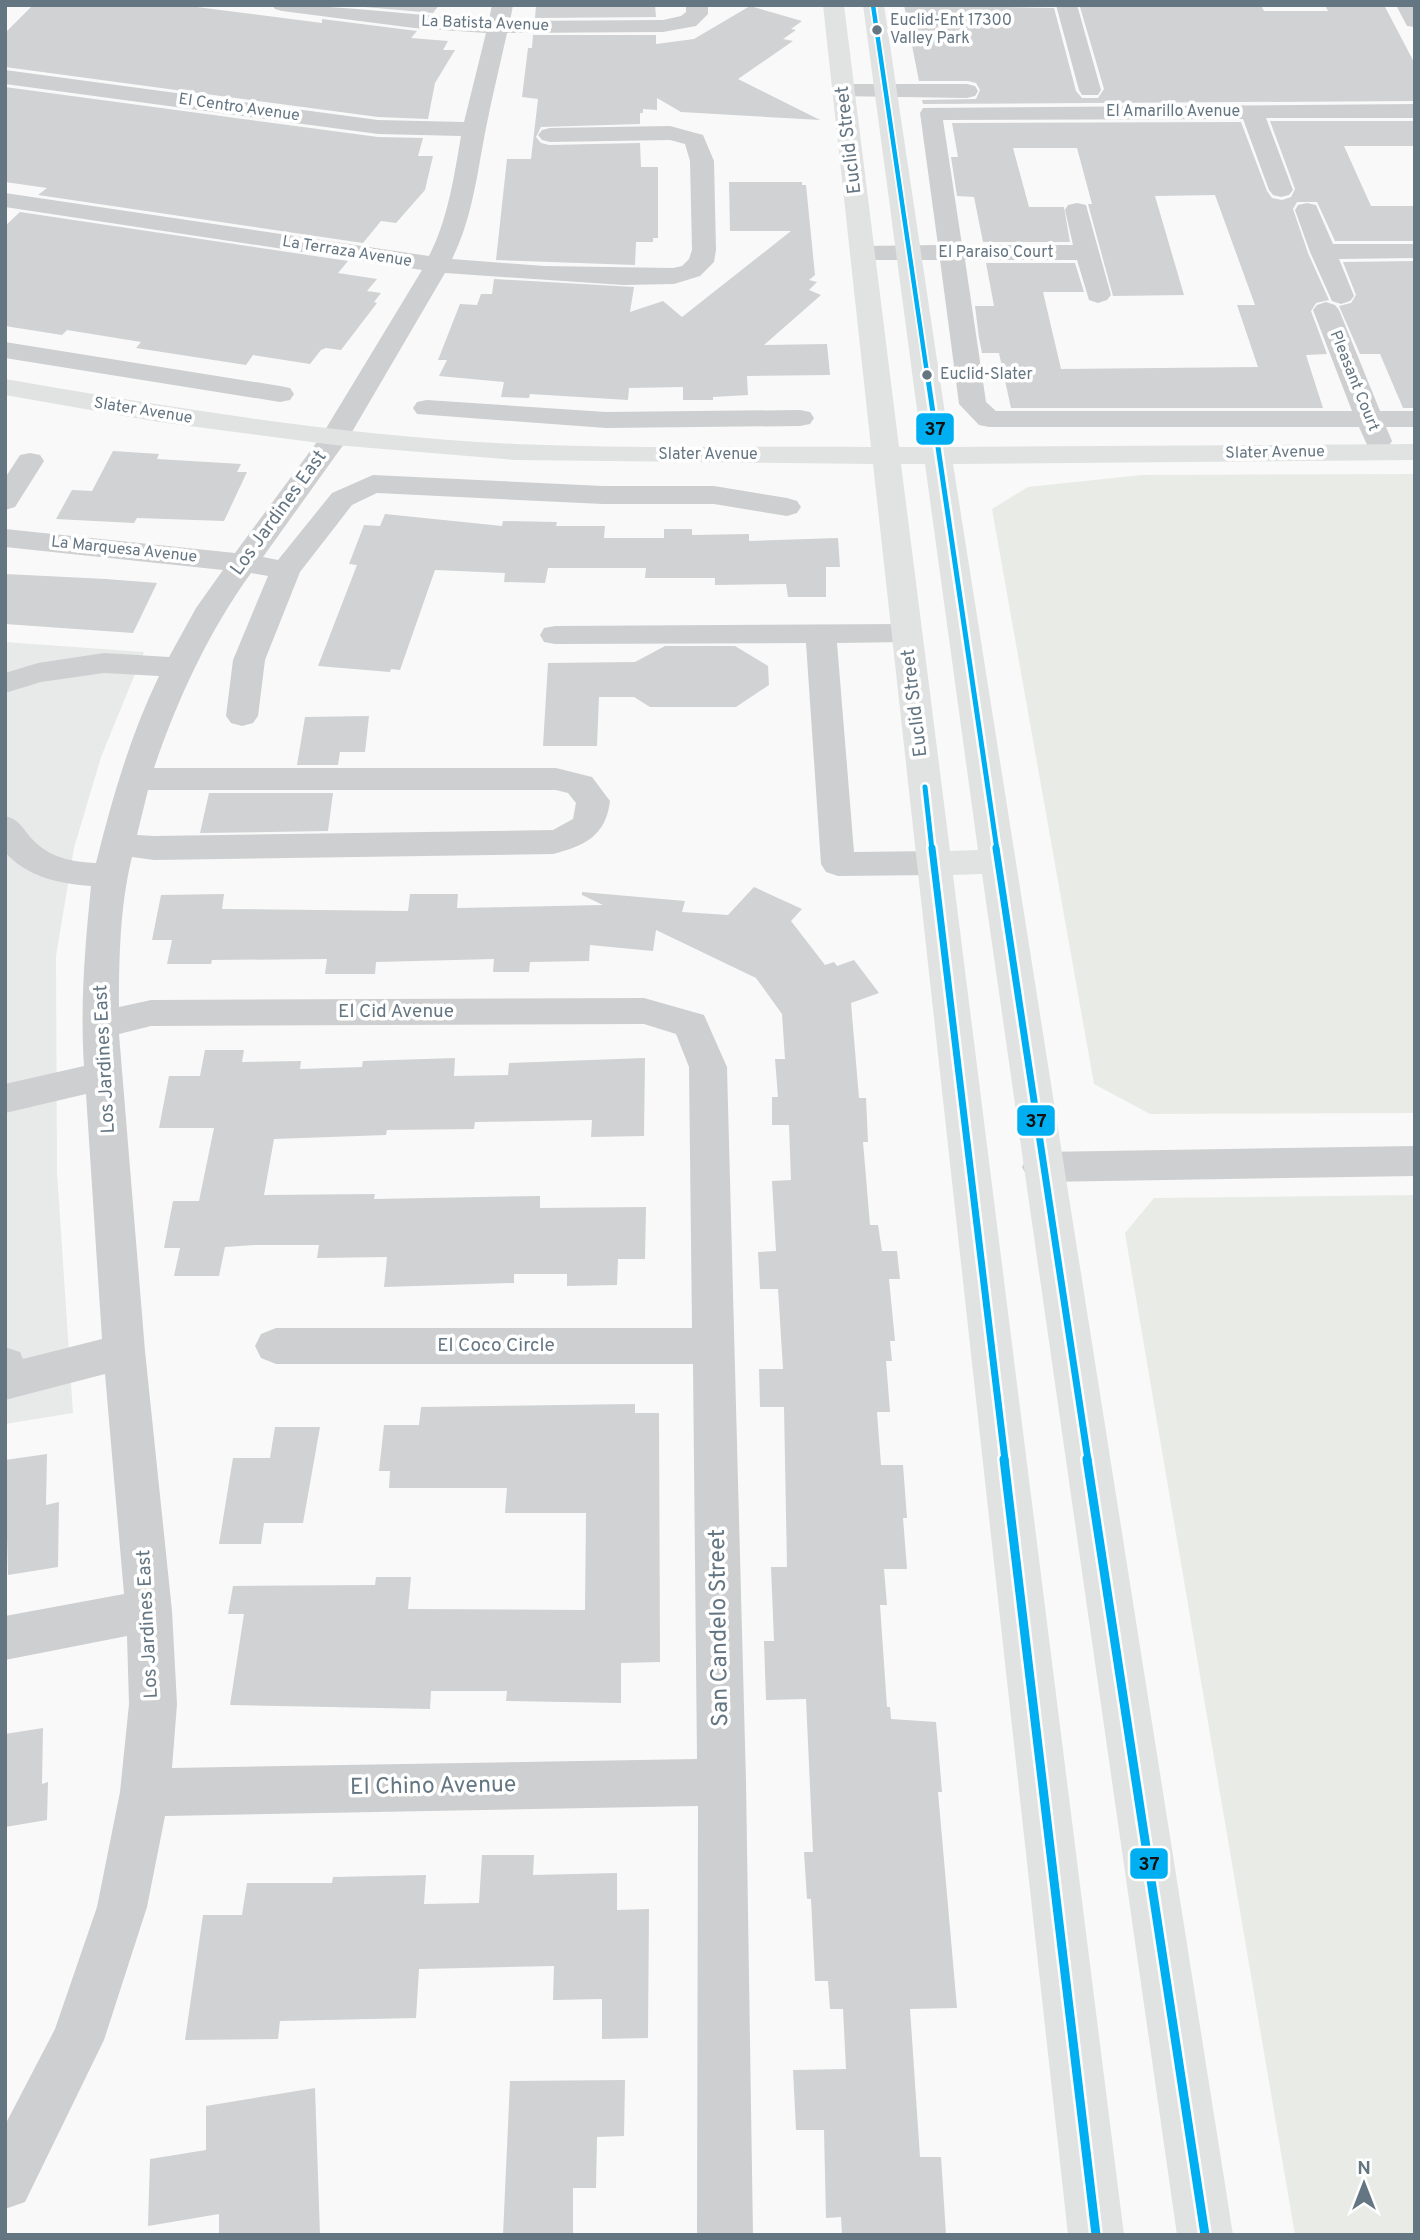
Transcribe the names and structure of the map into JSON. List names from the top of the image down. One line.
{"streets":{"main road":["Euclid Street","Slater Avenue"],"street":["La Batista Avenue","El Centro Avenue","El Amarillo Avenue","La Terraza Avenue","El Paraiso Court","Pleasant Court","Los Jardines East","La Marquesa Avenue","El Cid Avenue","El Coco Circle","San Candelo Street","El Chino Avenue"]},"crossings":[["La Batista Avenue","Los Jardines East"],["El Centro Avenue","Los Jardines East"],["El Amarillo Avenue","El Paraiso Court"],["Euclid Street","El Paraiso Court"],["Euclid Street","Slater Avenue"],["La Terraza Avenue","Los Jardines East"],["Pleasant Court","Slater Avenue"],["Slater Avenue","Los Jardines East"],["Los Jardines East","La Marquesa Avenue"],["Los Jardines East","El Cid Avenue"],["Los Jardines East","El Chino Avenue"],["El Cid Avenue","San Candelo Street"],["El Coco Circle","San Candelo Street"],["San Candelo Street","El Chino Avenue"]],"places":["Euclid-Ent 17300 Valley Park","Euclid-Slater"],"lines":["transit line 37"],"north":"top"}
